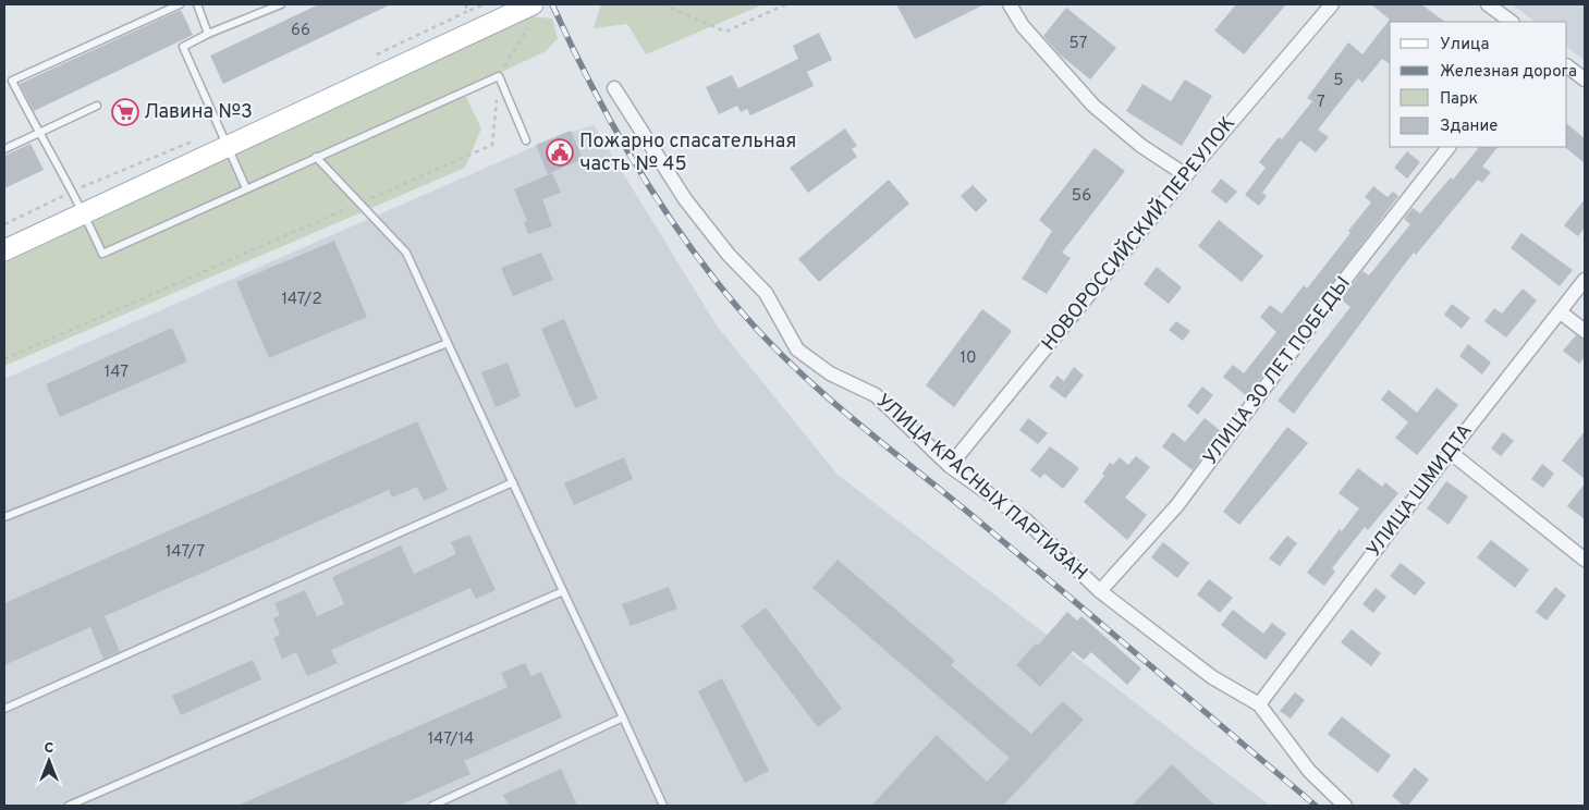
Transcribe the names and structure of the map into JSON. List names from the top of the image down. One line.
{"streets":{"street":["НОВОРОССИЙСКИЙ ПЕРЕУЛОК","УЛИЦА 30 ЛЕТ ПОБЕДЫ","УЛИЦА КРАСНЫХ ПАРТИЗАН","УЛИЦА ШМИДТА"]},"crossings":[["НОВОРОССИЙСКИЙ ПЕРЕУЛОК","УЛИЦА КРАСНЫХ ПАРТИЗАН"],["УЛИЦА 30 ЛЕТ ПОБЕДЫ","УЛИЦА КРАСНЫХ ПАРТИЗАН"],["УЛИЦА КРАСНЫХ ПАРТИЗАН","УЛИЦА ШМИДТА"]],"places":{"supermarket":["Лавина №3"],"public building":["Пожарно спасательная часть № 45"]},"house_numbers":["66","57","5","7","56","147/2","10","147","147/7","147/14"],"legend":["Улица","Железная дорога","Парк","Здание"],"north":"top"}
